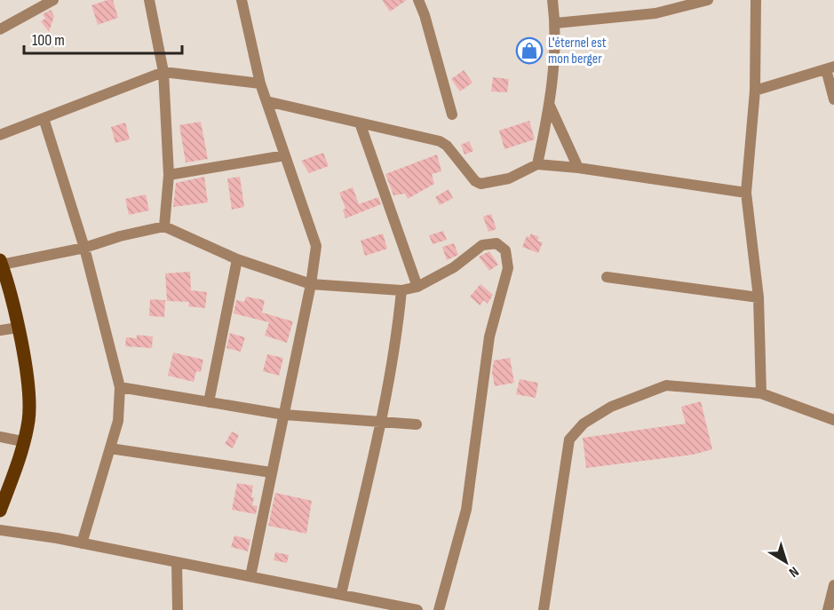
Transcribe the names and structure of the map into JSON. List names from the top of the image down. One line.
{"places":{"shop":["L'éternel est mon berger"]},"scale_bar":"100 m","north":"bottom right"}
